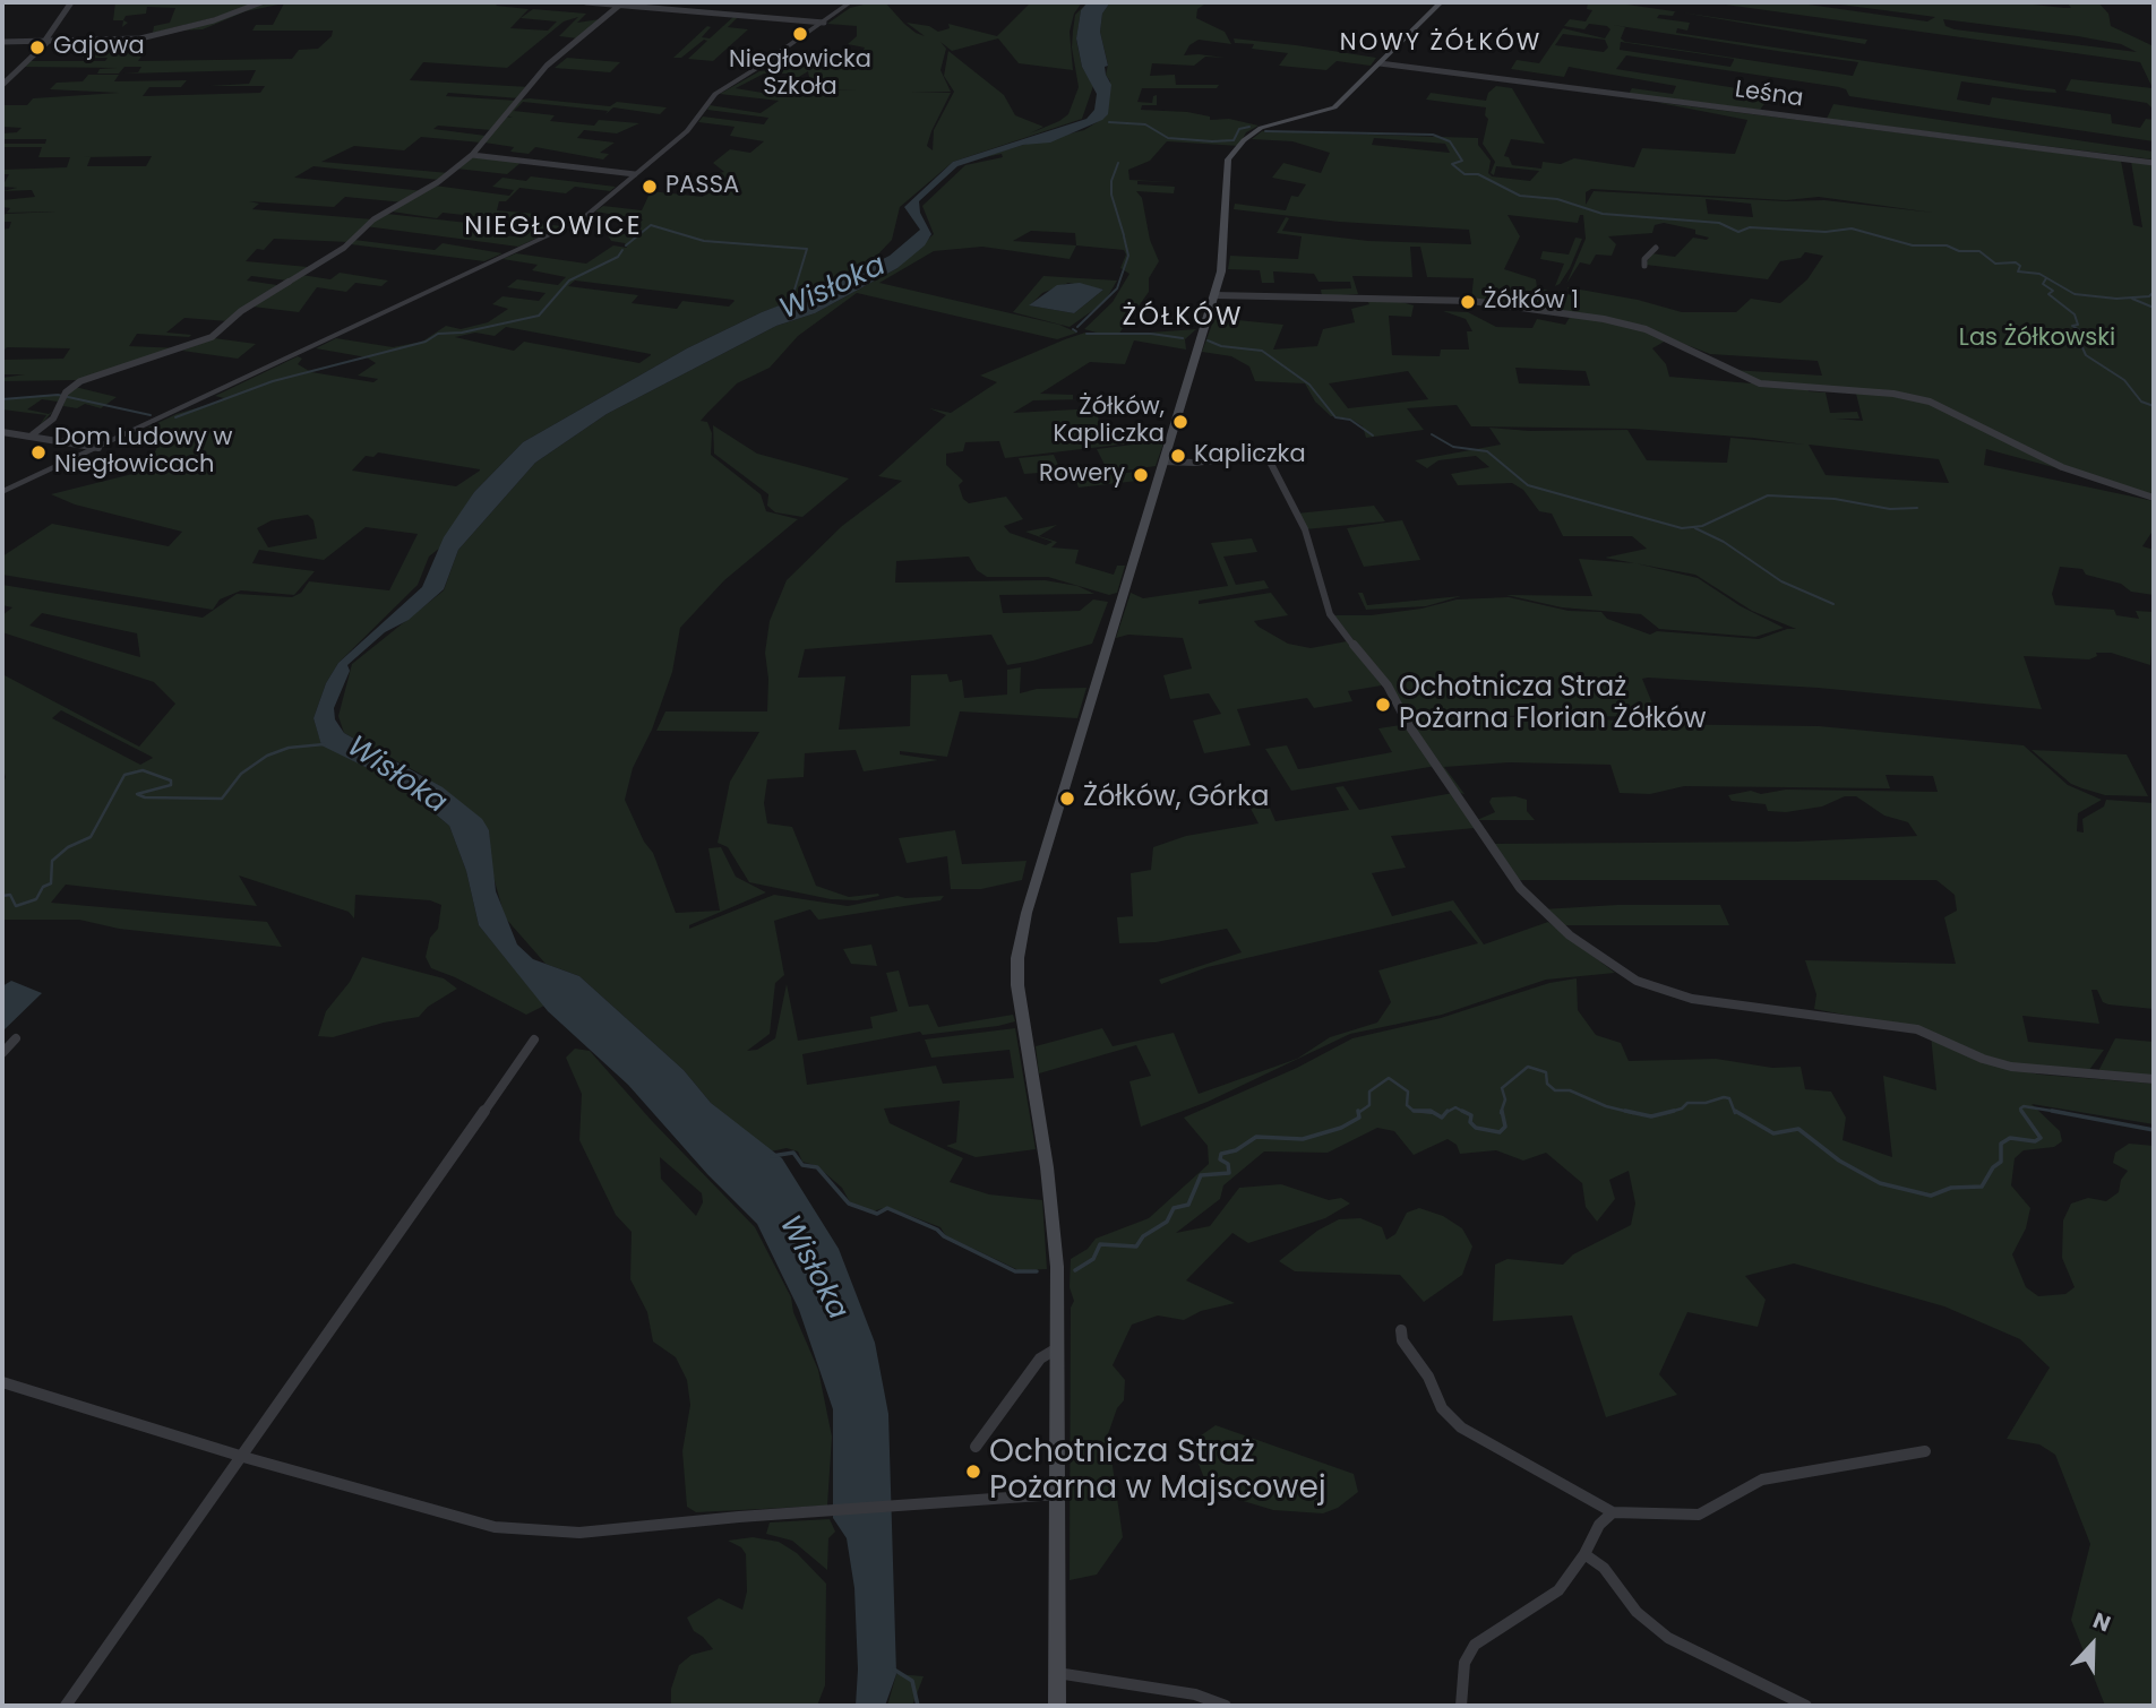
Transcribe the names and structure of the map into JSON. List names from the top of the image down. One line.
{"streets":{"street":["Leśna"]},"districts":["NOWY ŻÓŁKÓW","NIEGŁOWICE","ŻÓŁKÓW"],"water":["Wisłoka"],"parks":["Las Żółkowski"],"places":["Niegłowicka Szkoła","Gajowa","PASSA","Żółków 1","Żółków, Kapliczka","Dom Ludowy w Niegłowicach","Kapliczka","Rowery","Ochotnicza Straż Pożarna Florian Żółków","Żółków, Górka","Ochotnicza Straż Pożarna w Majscowej"],"north":"top"}
